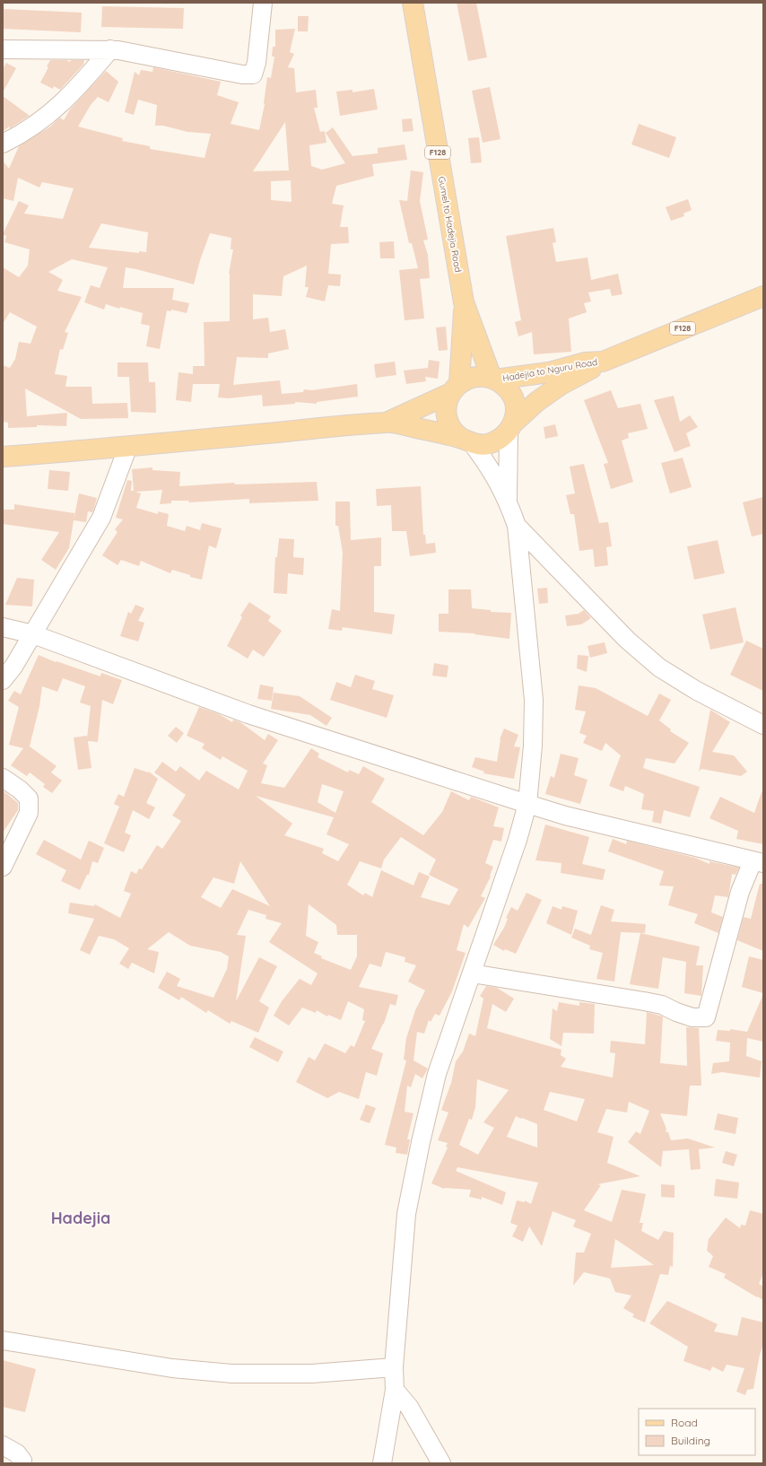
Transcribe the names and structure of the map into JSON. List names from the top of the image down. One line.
{"streets":{"main road":["F128","Gumel to Hadejia Road","Hadejia to Nguru Road"]},"crossings":[["F128","Gumel to Hadejia Road"],["F128","Hadejia to Nguru Road"],["Gumel to Hadejia Road","Hadejia to Nguru Road"]],"districts":["Hadejia"],"legend":["Road","Building"]}
